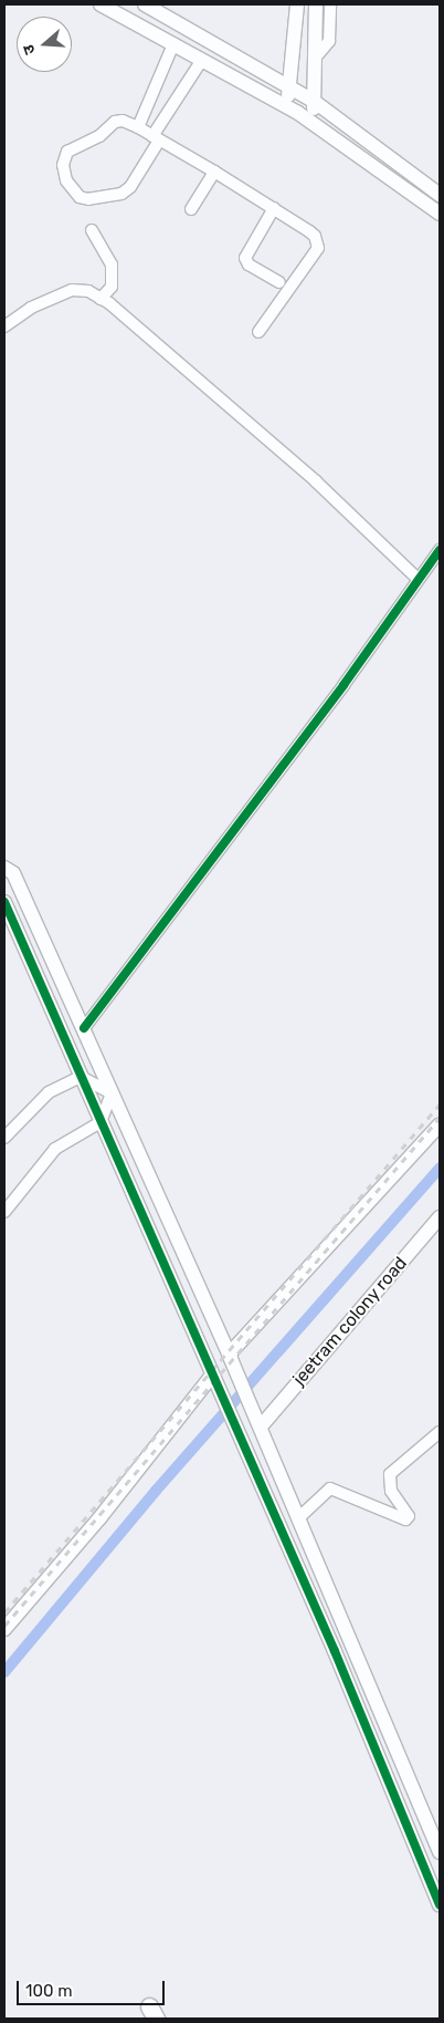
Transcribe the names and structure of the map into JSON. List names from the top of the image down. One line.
{"streets":{"street":["jeetram colony road"]},"scale_bar":"100 m","north":"left"}
